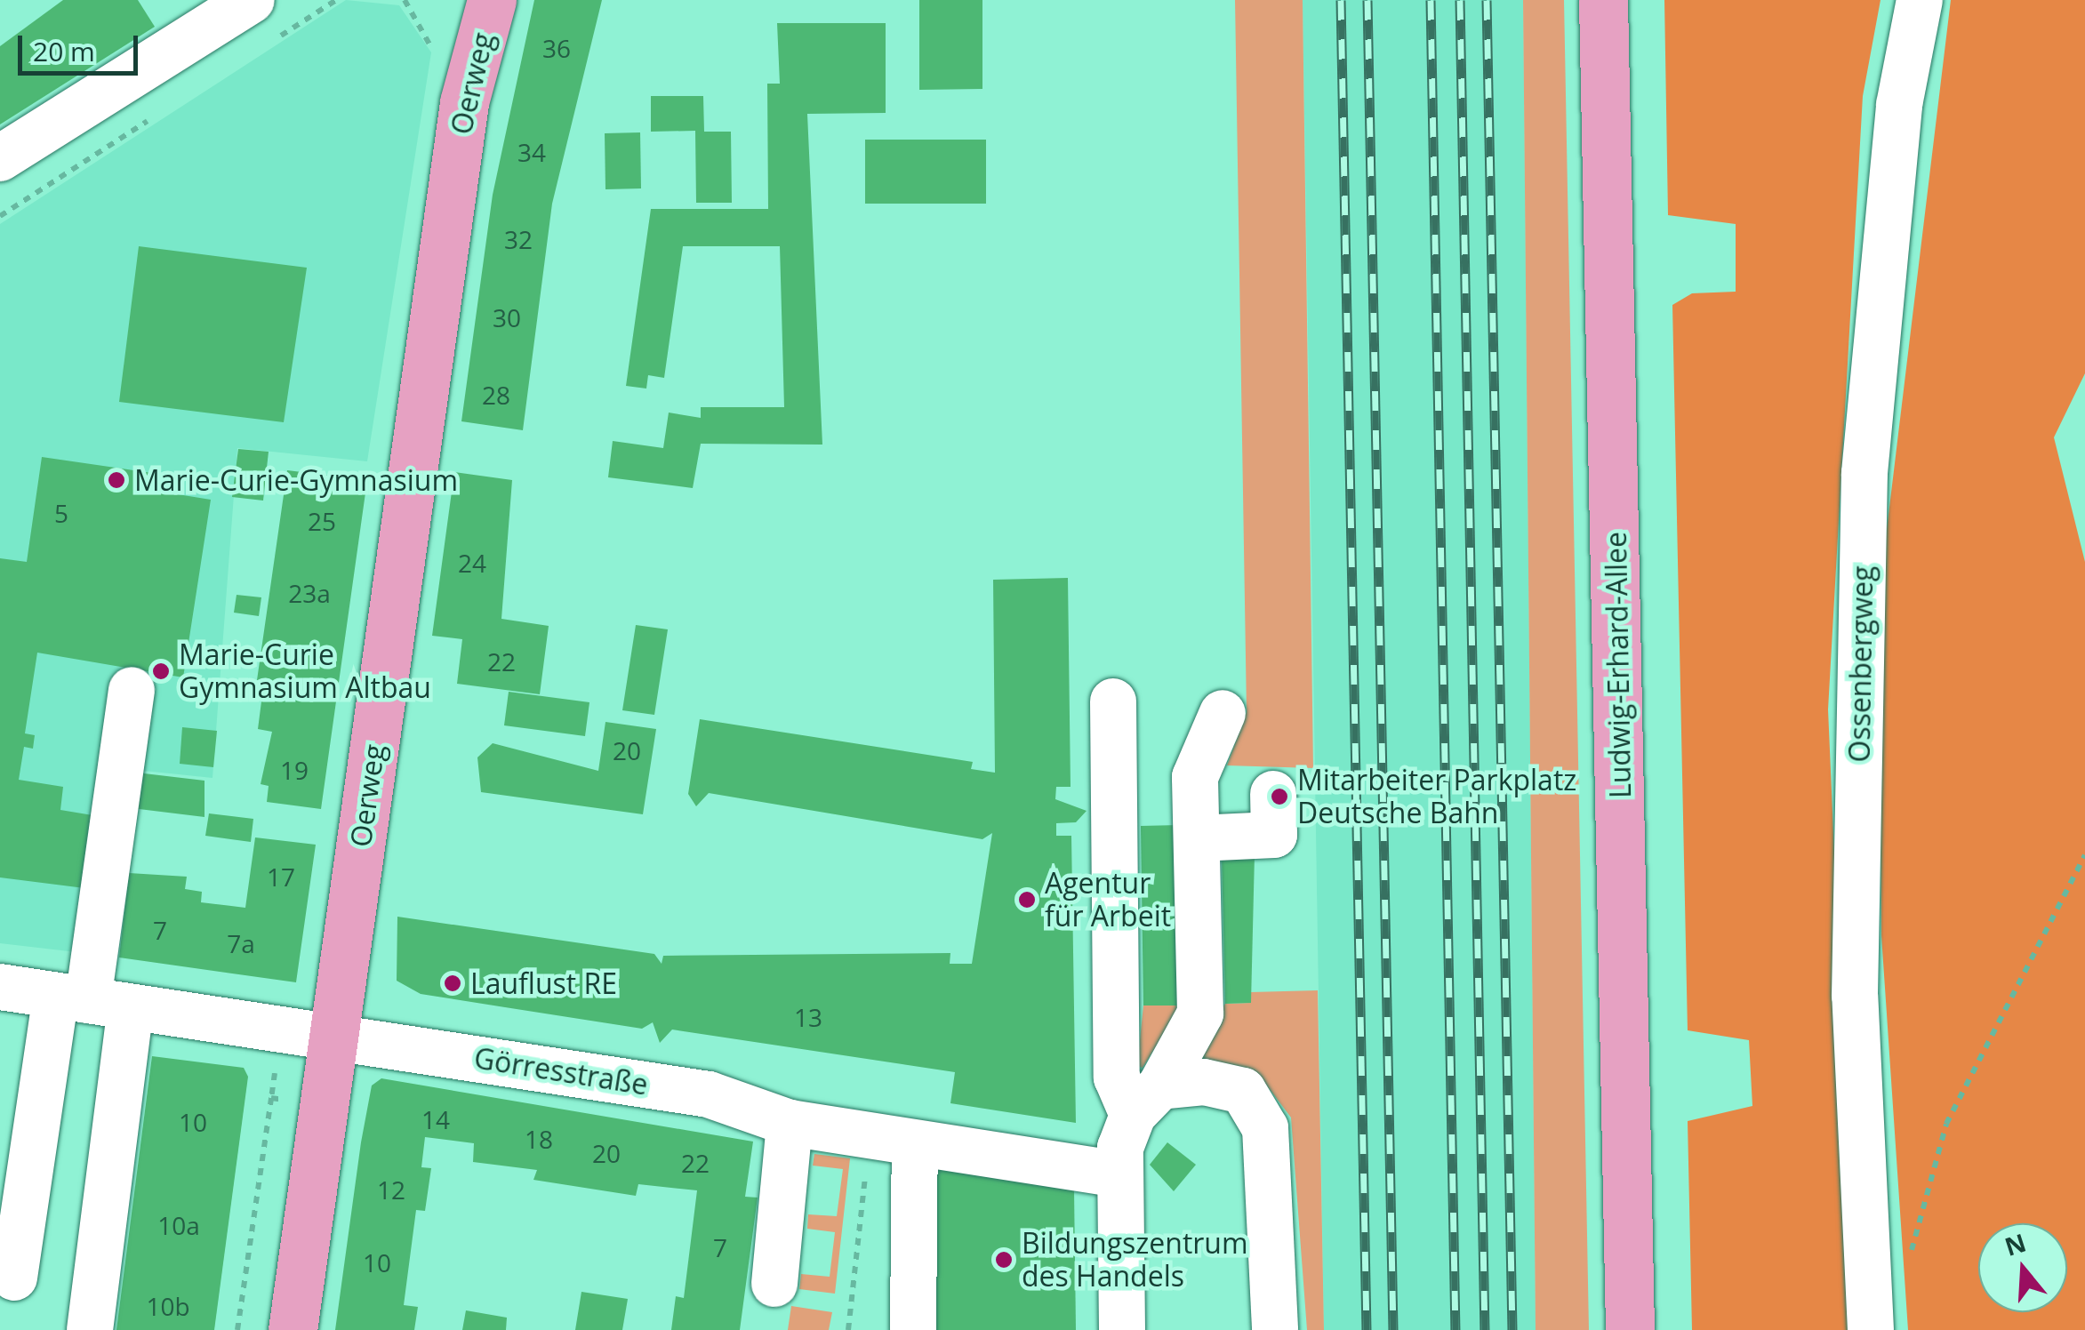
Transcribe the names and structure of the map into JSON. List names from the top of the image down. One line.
{"streets":{"main road":["Oerweg","Ludwig-Erhard-Allee"],"street":["Ossenbergweg","Görresstraße"]},"crossings":[["Oerweg","Görresstraße"]],"places":["Marie-Curie-Gymnasium","Marie-Curie Gymnasium Altbau","Mitarbeiter Parkplatz Deutsche Bahn","Agentur für Arbeit","Lauflust RE","Bildungszentrum des Handels"],"house_numbers":["36","34","32","30","28","5","25","24","23a","22","20","19","17","7","7a","13","14","10","18","20","22","12","10a","7","10","10b"],"scale_bar":"20 m","north":"top"}
